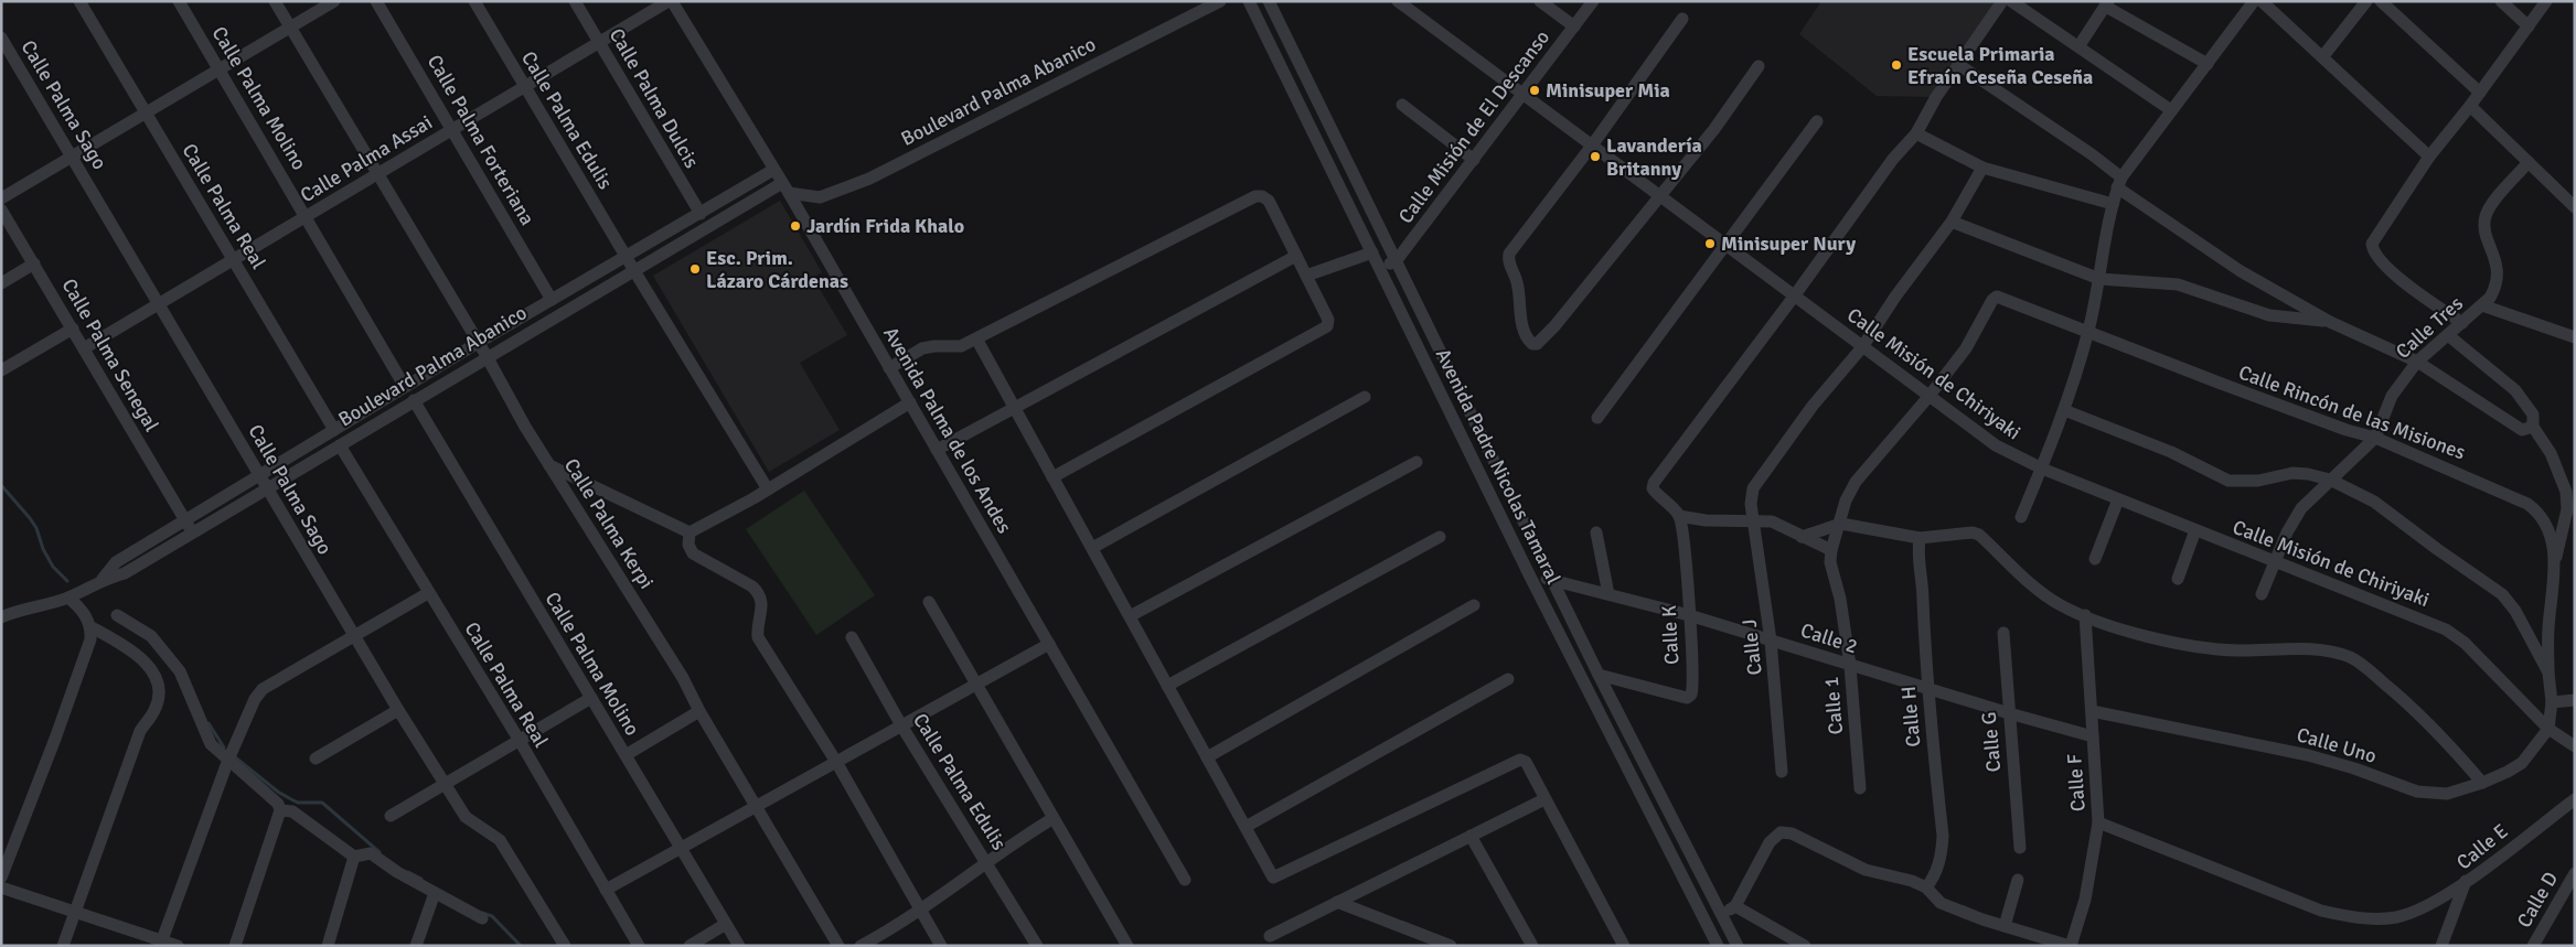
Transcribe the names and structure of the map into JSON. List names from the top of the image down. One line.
{"streets":{"street":["Boulevard Palma Abanico","Calle Palma Molino","Calle Palma Dulcis","Calle Palma Sago","Calle Palma Edulis","Calle Misión de El Descanso","Calle Palma Forteriana","Calle Palma Assai","Calle Palma Real","Calle Tres","Calle Palma Senegal","Calle Misión de Chiriyaki","Calle Rincón de las Misiones","Avenida Palma de los Andes","Avenida Padre Nicolas Tamaral","Calle Palma Kerpi","Calle K","Calle 2","Calle J","Calle 1","Calle H","Calle G","Calle Uno","Calle F","Calle E","Calle D"]},"crossings":[["Boulevard Palma Abanico","Calle Palma Molino"],["Boulevard Palma Abanico","Calle Palma Dulcis"],["Boulevard Palma Abanico","Calle Palma Sago"],["Boulevard Palma Abanico","Calle Palma Edulis"],["Boulevard Palma Abanico","Calle Palma Forteriana"],["Boulevard Palma Abanico","Calle Palma Real"],["Boulevard Palma Abanico","Calle Palma Senegal"],["Boulevard Palma Abanico","Avenida Palma de los Andes"],["Boulevard Palma Abanico","Calle Palma Kerpi"],["Calle Palma Molino","Calle Palma Assai"],["Calle Palma Dulcis","Calle Palma Assai"],["Calle Palma Sago","Calle Palma Assai"],["Calle Palma Edulis","Calle Palma Assai"],["Calle Misión de El Descanso","Calle Misión de Chiriyaki"],["Calle Misión de El Descanso","Avenida Padre Nicolas Tamaral"],["Calle Palma Forteriana","Calle Palma Assai"],["Calle Palma Assai","Calle Palma Real"],["Calle Palma Assai","Calle Palma Senegal"],["Calle Palma Assai","Avenida Palma de los Andes"],["Calle Tres","Calle Misión de Chiriyaki"],["Calle Tres","Calle Rincón de las Misiones"],["Calle Misión de Chiriyaki","Calle Rincón de las Misiones"],["Calle Misión de Chiriyaki","Calle J"],["Calle Misión de Chiriyaki","Calle 1"],["Calle Misión de Chiriyaki","Calle Uno"],["Calle Rincón de las Misiones","Calle 1"],["Calle Rincón de las Misiones","Calle Uno"],["Avenida Padre Nicolas Tamaral","Calle K"],["Avenida Padre Nicolas Tamaral","Calle 2"],["Calle K","Calle 2"],["Calle 2","Calle J"],["Calle 2","Calle 1"],["Calle 2","Calle H"],["Calle 2","Calle G"],["Calle 2","Calle F"],["Calle Uno","Calle F"]],"places":["Escuela Primaria Efraín Ceseña Ceseña","Minisuper Mia","Lavandería Britanny","Jardín Frida Khalo","Minisuper Nury","Esc. Prim. Lázaro Cárdenas"]}
